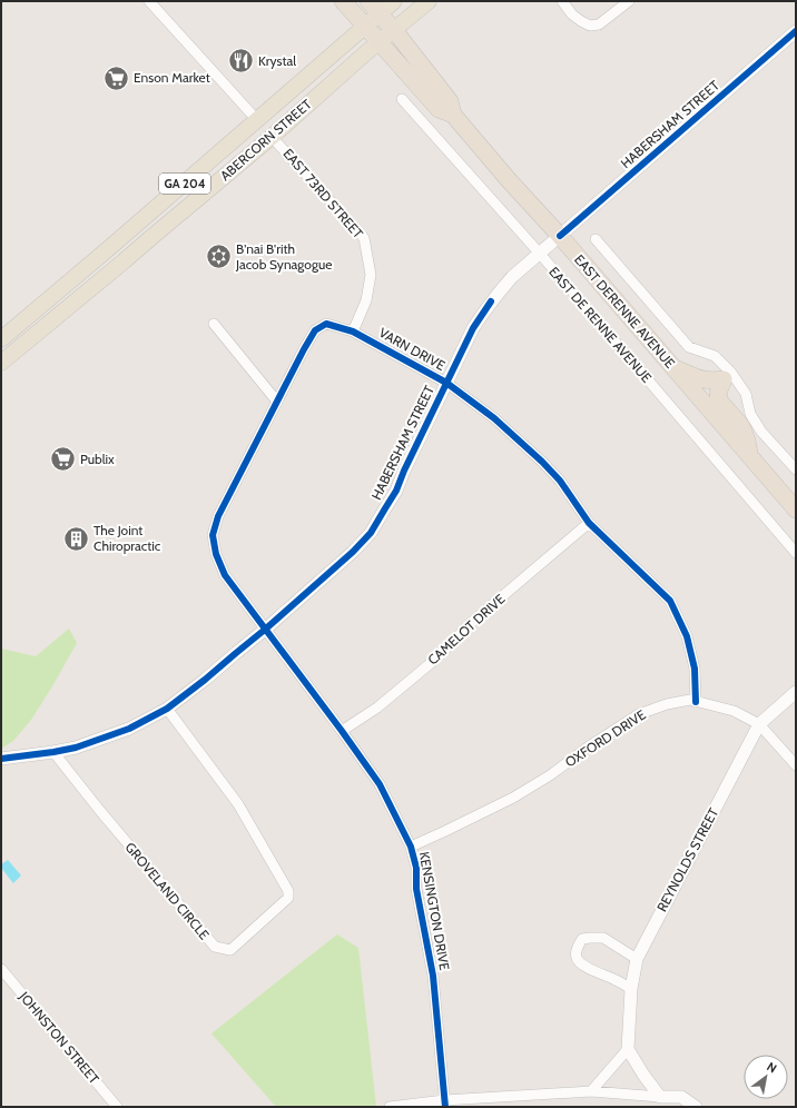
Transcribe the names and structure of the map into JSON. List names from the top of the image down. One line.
{"streets":{"highway":["EAST DERENNE AVENUE"],"main road":["ABERCORN STREET","GA 204"],"street":["HABERSHAM STREET","EAST 73RD STREET","EAST DE RENNE AVENUE","VARN DRIVE","CAMELOT DRIVE","OXFORD DRIVE","REYNOLDS STREET","GROVELAND CIRCLE","KENSINGTON DRIVE","JOHNSTON STREET"]},"crossings":[["HABERSHAM STREET","EAST DERENNE AVENUE"],["HABERSHAM STREET","EAST DE RENNE AVENUE"],["HABERSHAM STREET","VARN DRIVE"],["HABERSHAM STREET","GROVELAND CIRCLE"],["HABERSHAM STREET","KENSINGTON DRIVE"],["ABERCORN STREET","EAST 73RD STREET"],["ABERCORN STREET","EAST DERENNE AVENUE"],["EAST 73RD STREET","VARN DRIVE"],["VARN DRIVE","CAMELOT DRIVE"],["VARN DRIVE","OXFORD DRIVE"],["VARN DRIVE","KENSINGTON DRIVE"],["CAMELOT DRIVE","KENSINGTON DRIVE"],["OXFORD DRIVE","REYNOLDS STREET"],["OXFORD DRIVE","KENSINGTON DRIVE"]],"places":{"restaurant":["Krystal"],"supermarket":["Enson Market","Publix"],"synagogue":["B'nai B'rith Jacob Synagogue"],"building":["The Joint Chiropractic"]},"north":"top right"}
